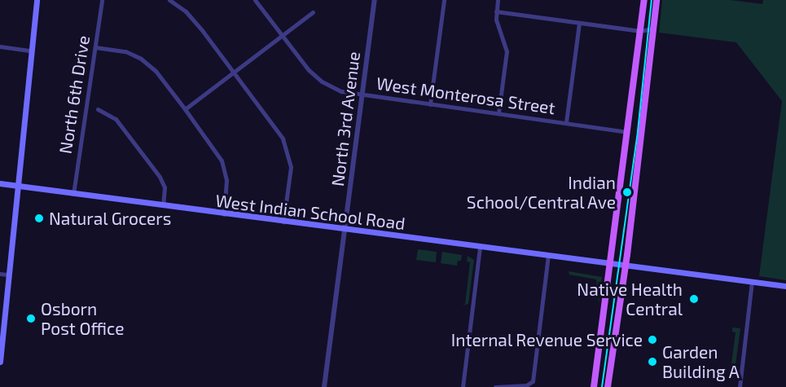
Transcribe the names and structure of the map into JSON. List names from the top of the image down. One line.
{"streets":{"main road":["West Indian School Road"],"street":["North 6th Drive","West Monterosa Street","North 3rd Avenue"]},"crossings":[["North 6th Drive","West Indian School Road"],["West Monterosa Street","North 3rd Avenue"],["North 3rd Avenue","West Indian School Road"]],"places":["Indian School/Central Ave","Natural Grocers","Native Health Central","Osborn Post Office","Internal Revenue Service","Garden Building A"]}
